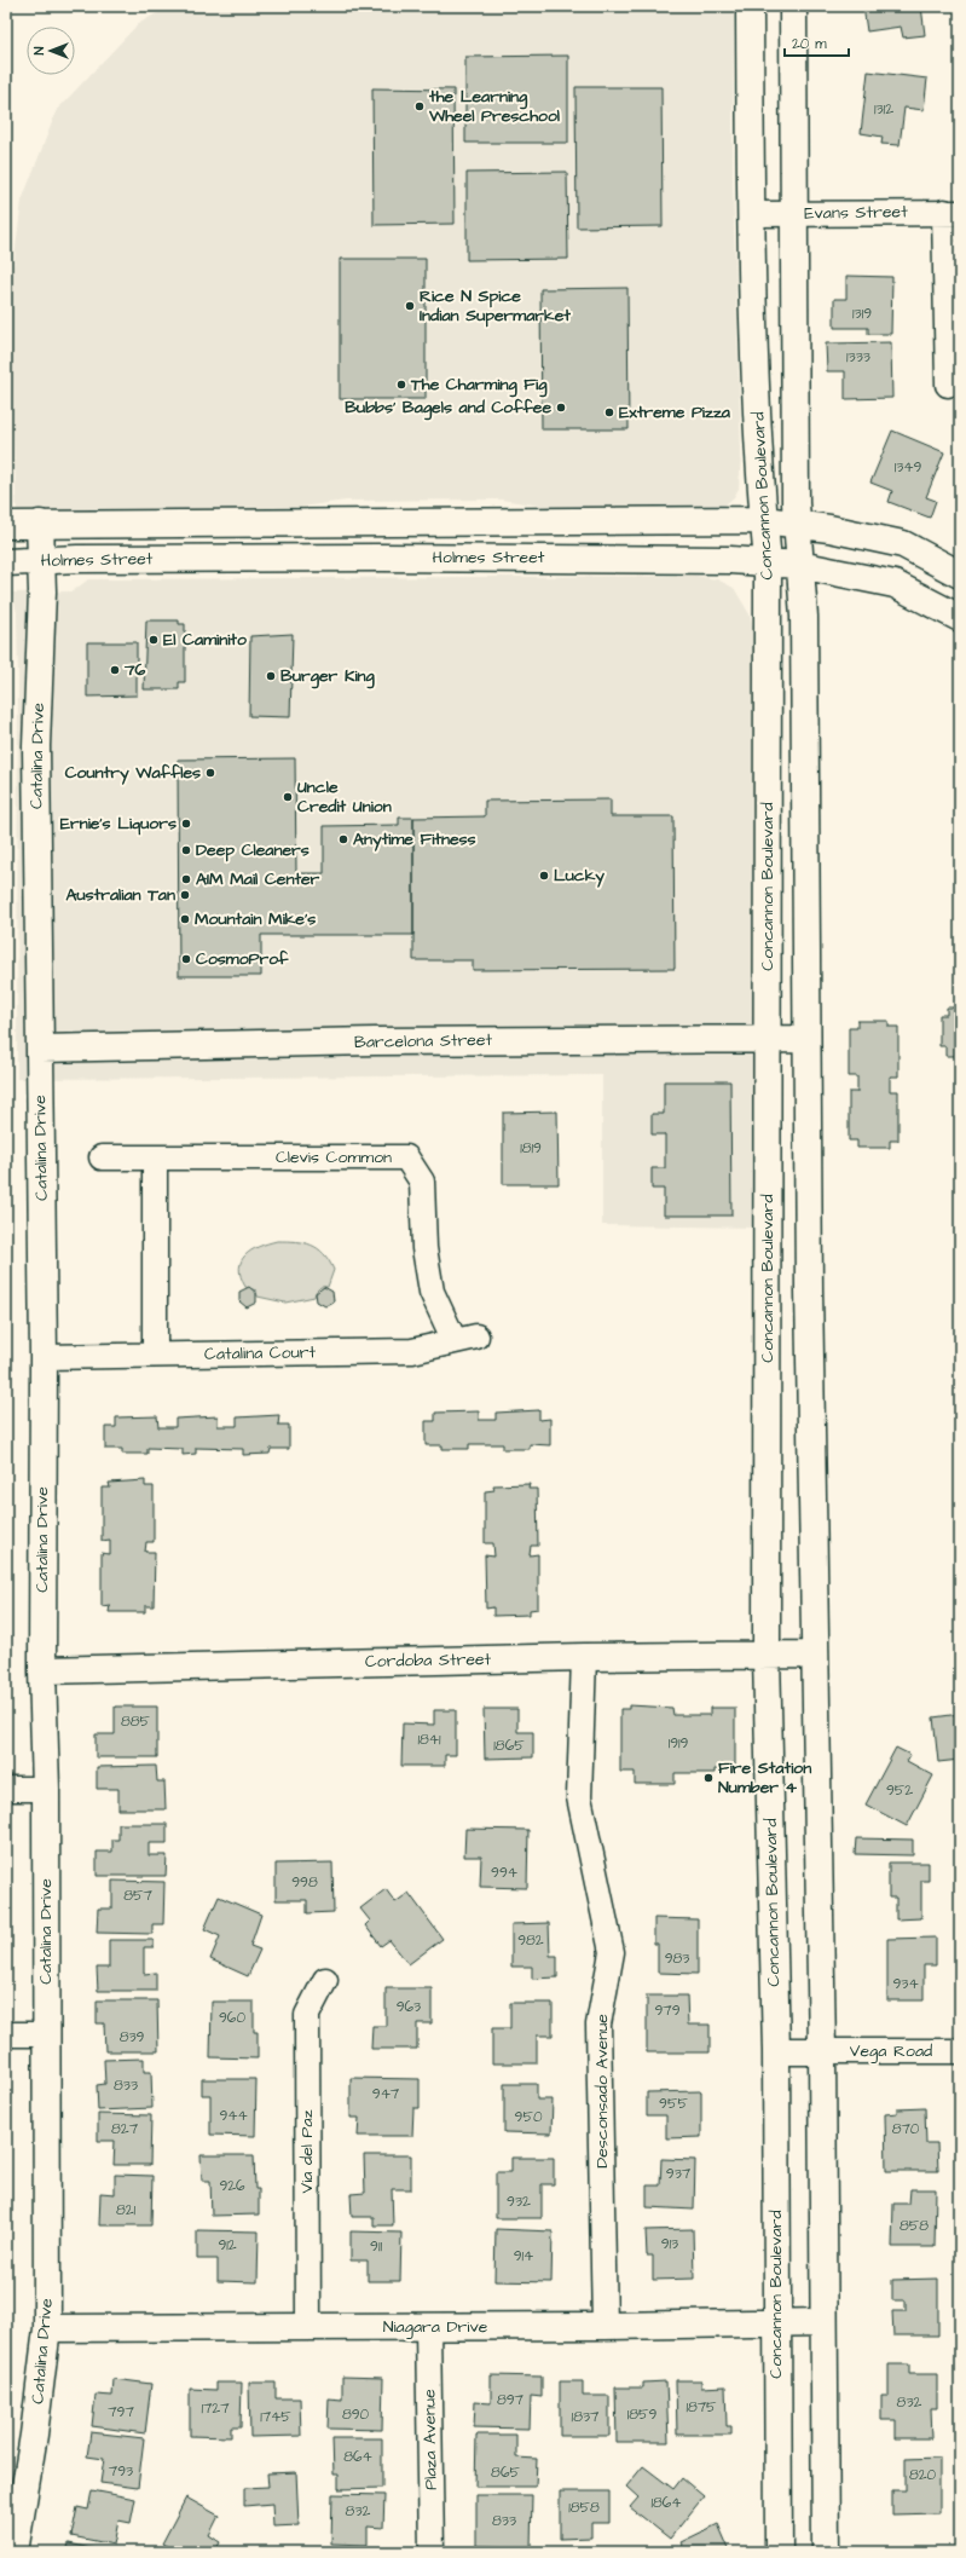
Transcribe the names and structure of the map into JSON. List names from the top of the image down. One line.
{"streets":{"main road":["Concannon Boulevard","Holmes Street","Catalina Drive","Barcelona Street","Cordoba Street","Niagara Drive"],"street":["Evans Street","Clevis Common","Catalina Court","Vega Road","Desconsado Avenue","Via del Paz","Plaza Avenue"]},"crossings":[["Evans Street","Concannon Boulevard"],["Concannon Boulevard","Holmes Street"],["Concannon Boulevard","Barcelona Street"],["Concannon Boulevard","Cordoba Street"],["Concannon Boulevard","Vega Road"],["Concannon Boulevard","Niagara Drive"],["Holmes Street","Catalina Drive"],["Catalina Drive","Barcelona Street"],["Catalina Drive","Catalina Court"],["Catalina Drive","Cordoba Street"],["Catalina Drive","Niagara Drive"],["Clevis Common","Catalina Court"],["Cordoba Street","Desconsado Avenue"],["Desconsado Avenue","Niagara Drive"],["Via del Paz","Niagara Drive"],["Niagara Drive","Plaza Avenue"]],"places":["the Learning Wheel Preschool","Rice N Spice Indian Supermarket","The Charming Fig","Bubbs' Bagels and Coffee","Extreme Pizza","El Caminito","76","Burger King","Country Waffles","Uncle Credit Union","Ernie's Liquors","Anytime Fitness","Deep Cleaners","Lucky","AIM Mail Center","Australian Tan","Mountain Mike's","CosmoProf","Fire Station Number 4"],"house_numbers":["1312","1319","1333","1349","1819","885","1841","1919","1865","952","994","998","857","982","983","934","963","979","960","839","833","947","955","944","950","827","870","937","926","932","821","858","913","912","911","914","897","832","1875","1727","797","890","1859","1745","1837","864","793","865","820","1864","1858","832","833"],"scale_bar":"20 m","north":"left"}
